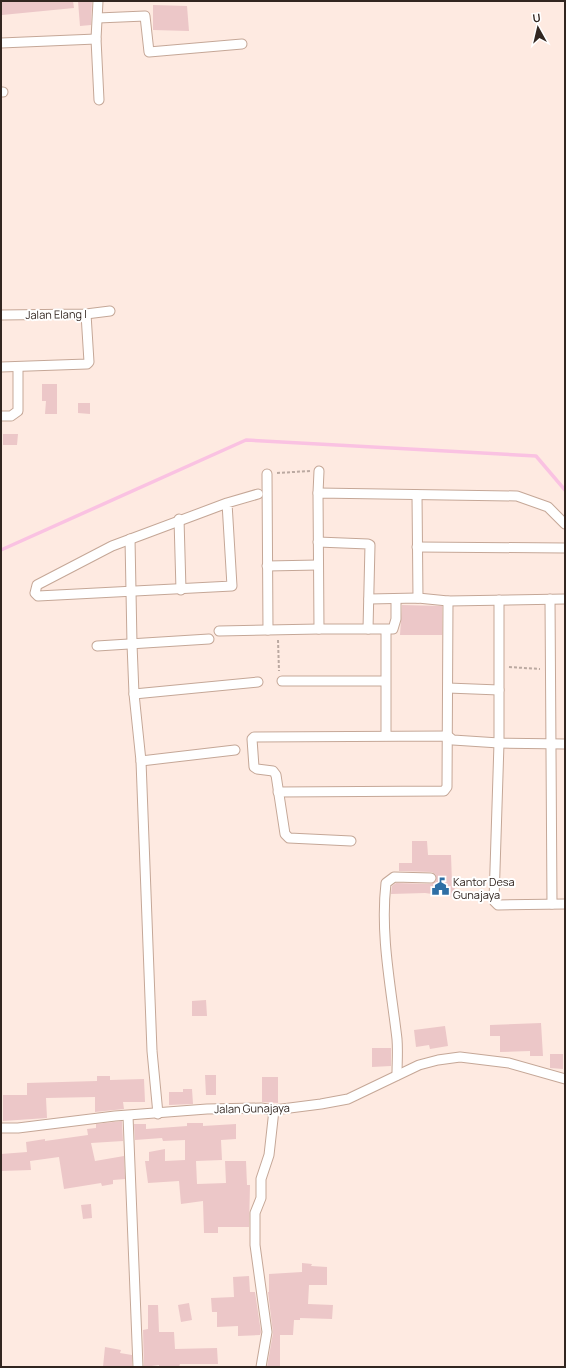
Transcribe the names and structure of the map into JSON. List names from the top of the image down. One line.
{"streets":{"street":["Jalan Elang I","Jalan Gunajaya"]},"places":{"public building":["Kantor Desa Gunajaya"]},"north":"top"}
